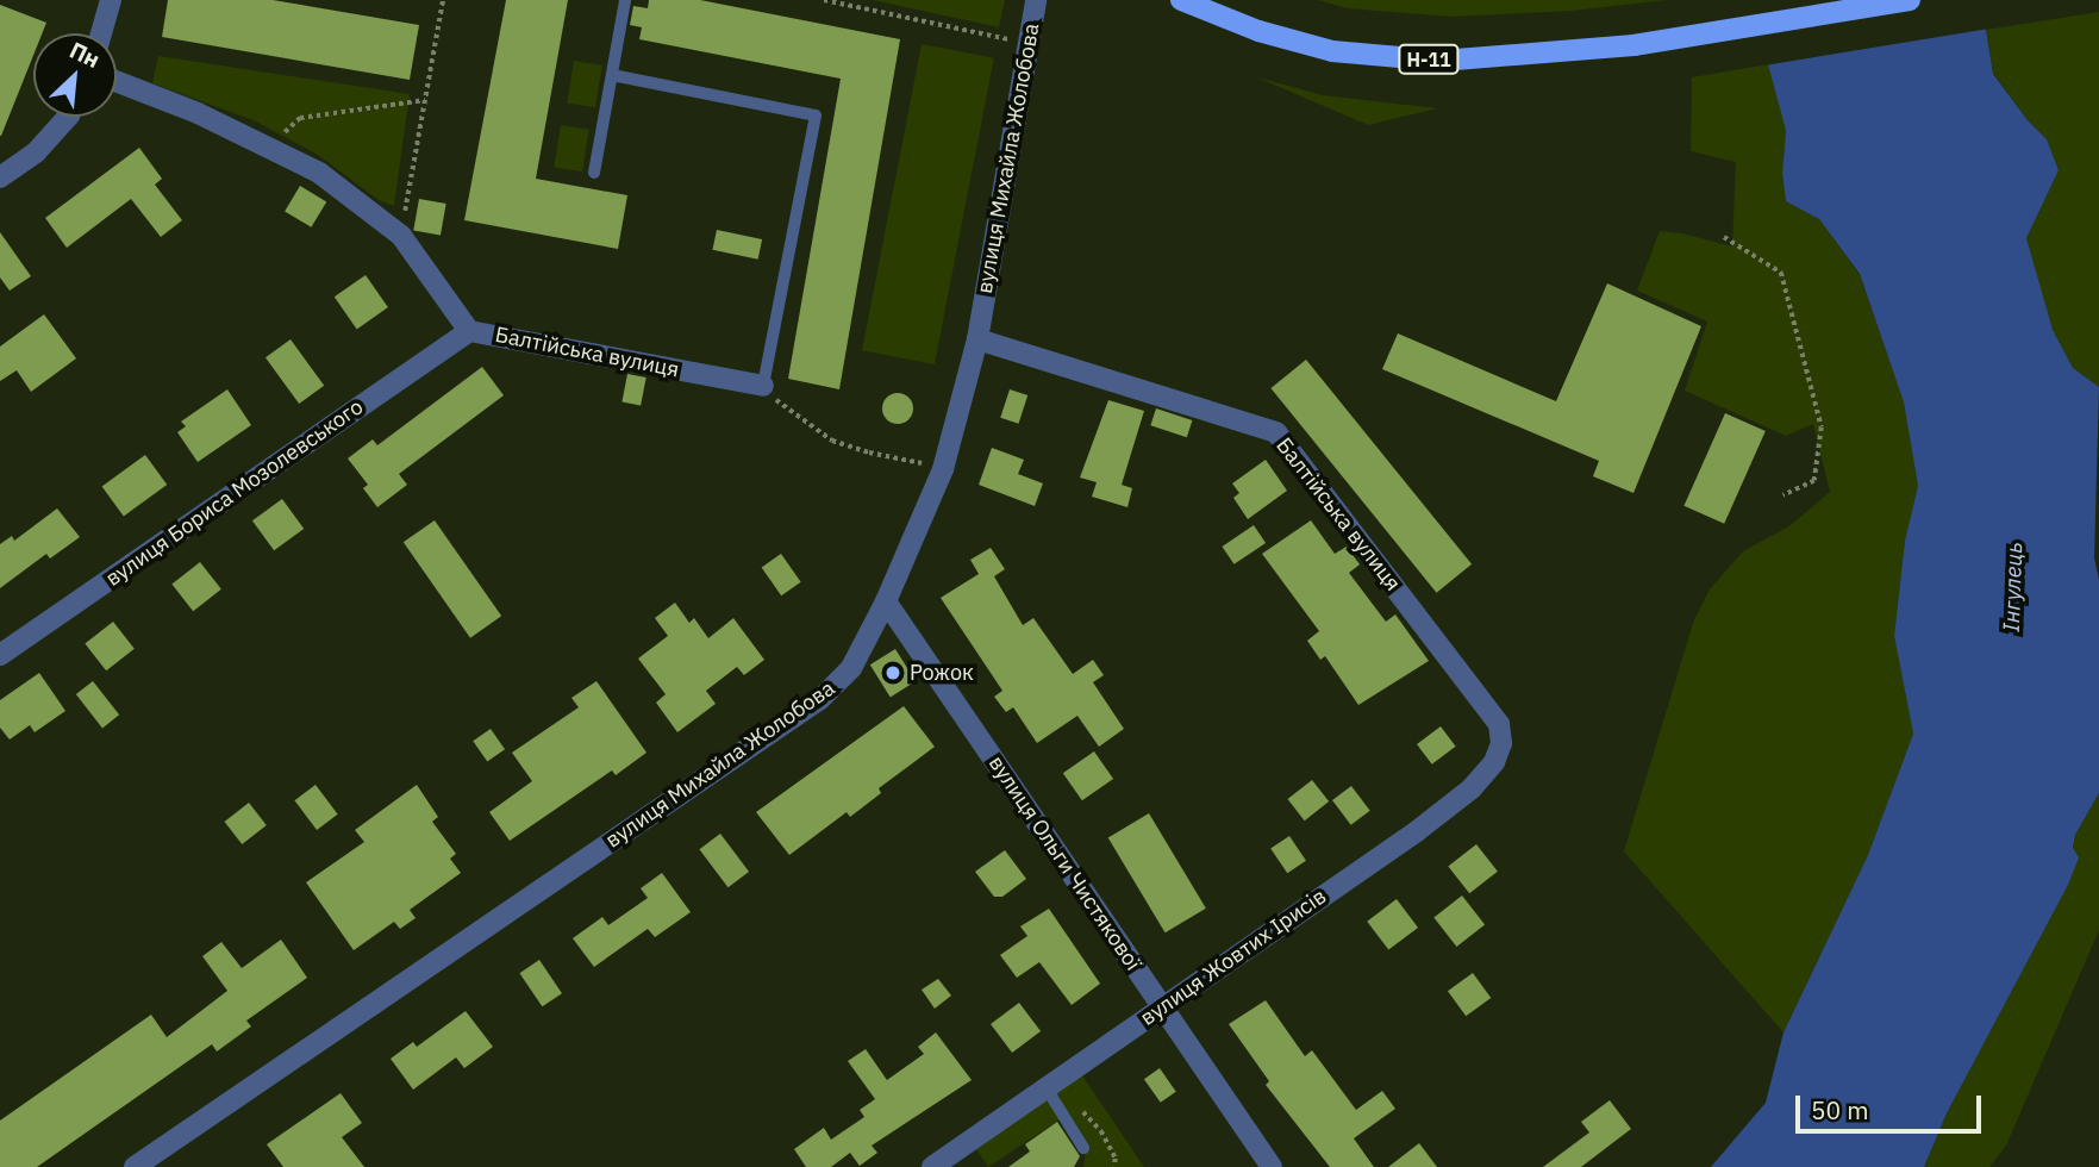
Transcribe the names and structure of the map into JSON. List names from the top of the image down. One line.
{"streets":{"main road":["Н-11"],"street":["вулиця Михайла Жолобова","Балтійська вулиця","вулиця Бориса Мозолевського","вулиця Ольги Чистякової","вулиця Жовтих Ірисів"]},"crossings":[["вулиця Михайла Жолобова","Балтійська вулиця"],["вулиця Михайла Жолобова","вулиця Ольги Чистякової"],["Балтійська вулиця","вулиця Бориса Мозолевського"],["Балтійська вулиця","вулиця Жовтих Ірисів"],["вулиця Ольги Чистякової","вулиця Жовтих Ірисів"]],"water":["Інгулець"],"places":["Рожок"],"scale_bar":"50 m","north":"top right"}
